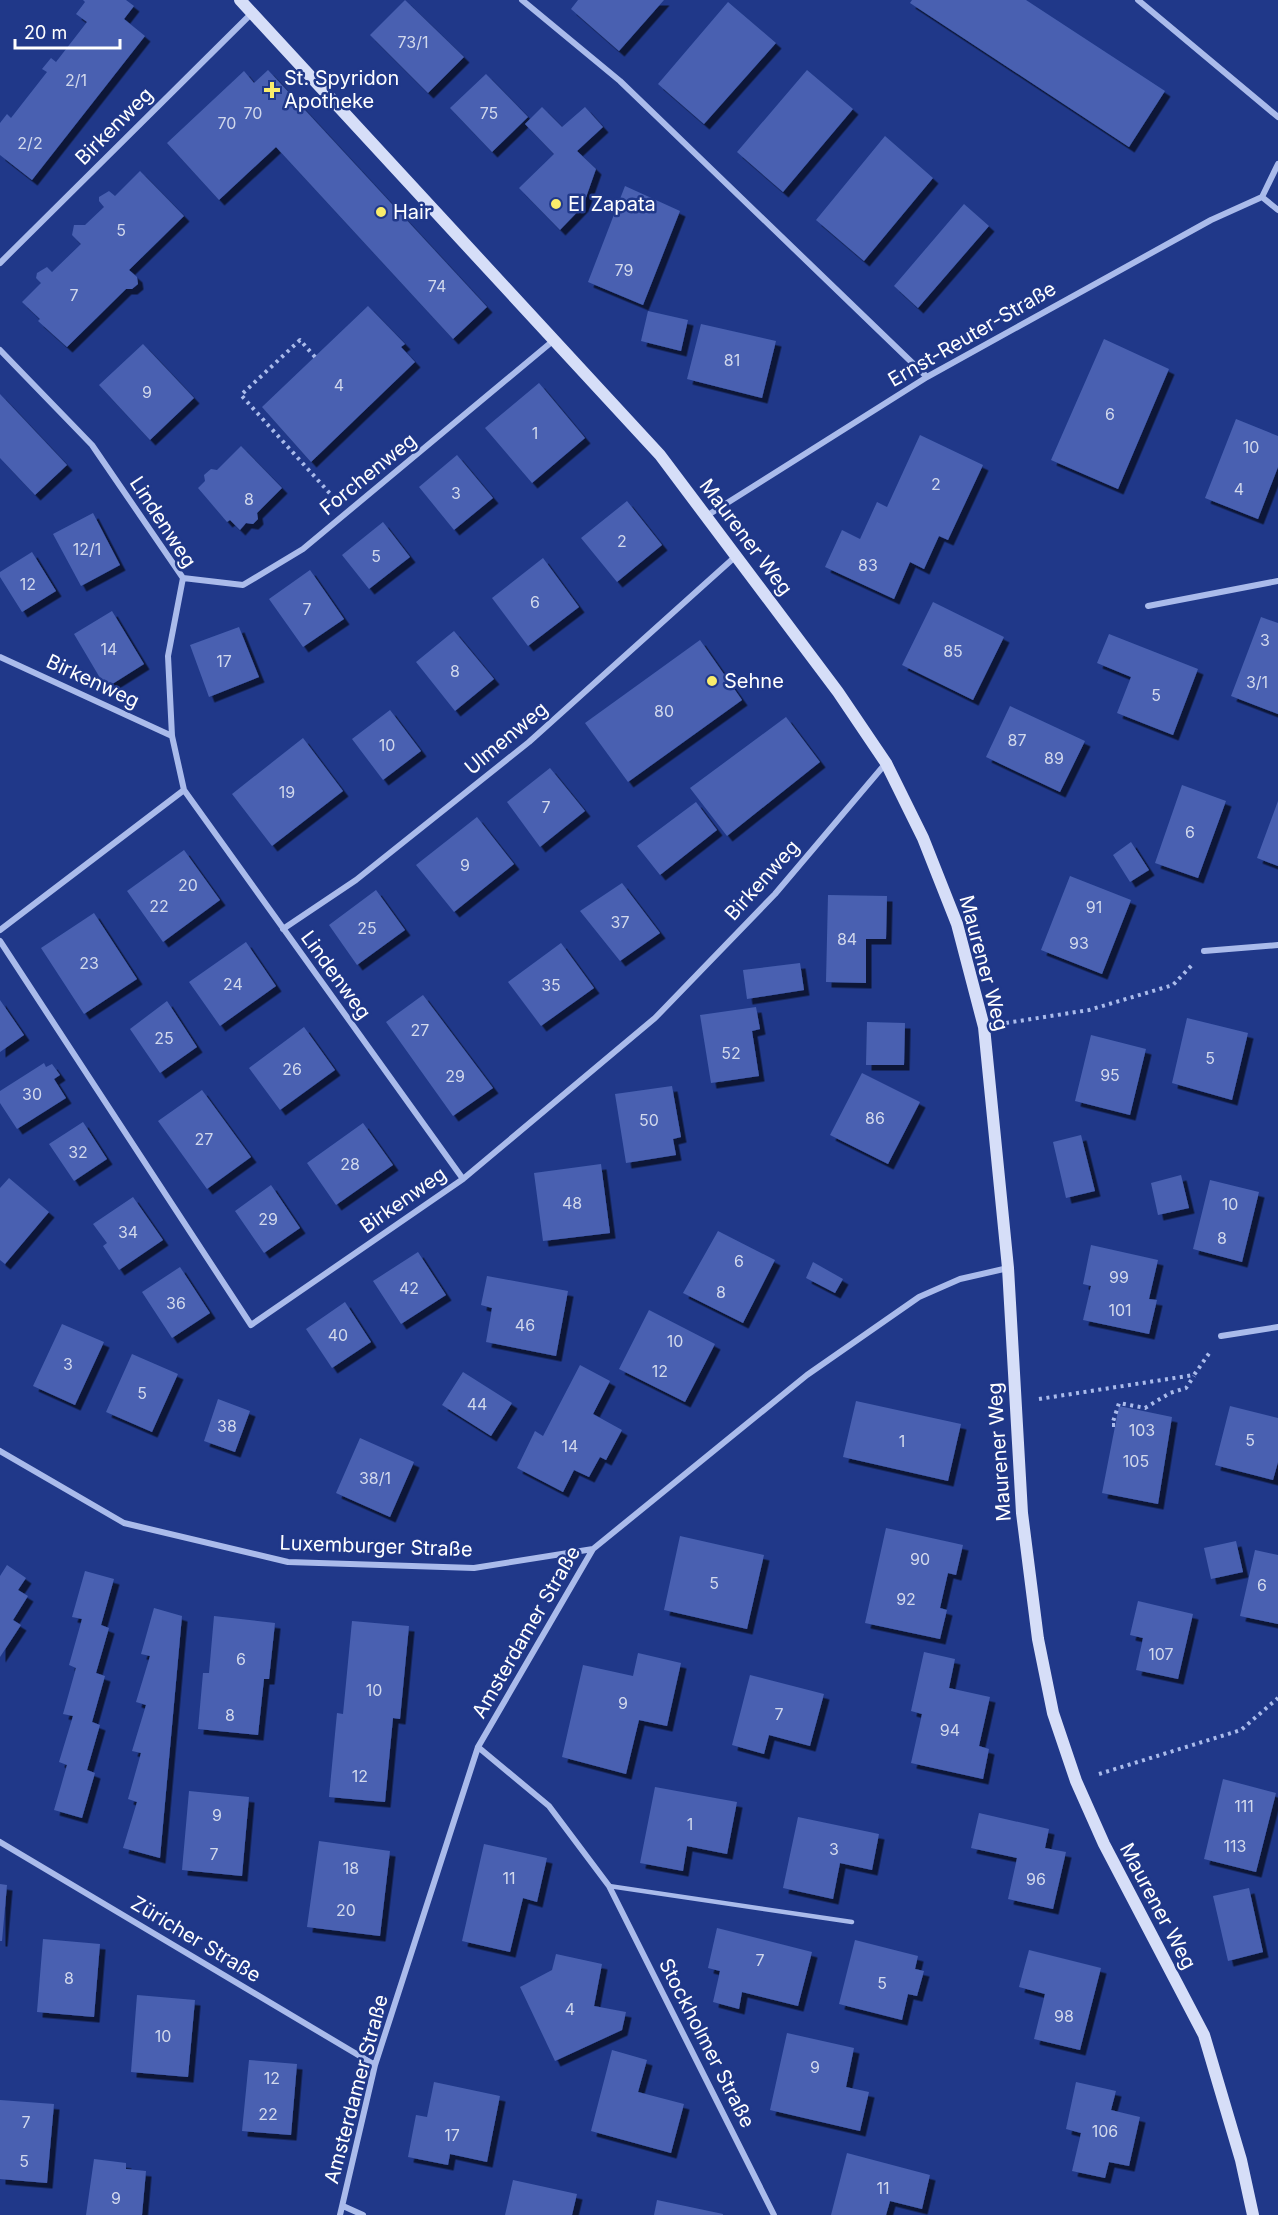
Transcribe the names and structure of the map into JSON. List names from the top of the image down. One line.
{"streets":{"street":["Birkenweg","Ernst-Reuter-Straße","Forchenweg","Lindenweg","Maurener Weg","Ulmenweg","Luxemburger Straße","Amsterdamer Straße","Züricher Straße","Stockholmer Straße"]},"crossings":[["Birkenweg","Lindenweg"],["Birkenweg","Maurener Weg"],["Ernst-Reuter-Straße","Maurener Weg"],["Forchenweg","Lindenweg"],["Forchenweg","Maurener Weg"],["Lindenweg","Ulmenweg"],["Maurener Weg","Ulmenweg"],["Maurener Weg","Amsterdamer Straße"],["Luxemburger Straße","Amsterdamer Straße"],["Amsterdamer Straße","Züricher Straße"],["Amsterdamer Straße","Stockholmer Straße"]],"places":{"health":["St. Spyridon Apotheke"],"other":["El Zapata","Hair","Sehne"]},"house_numbers":["73/1","2/1","70","75","70","2/2","5","79","74","7","81","4","9","6","1","10","2","4","3","8","2","12/1","5","83","12","6","7","3","14","85","17","8","3/1","5","80","87","10","89","19","7","6","9","20","22","91","37","25","84","93","23","24","35","27","25","52","5","26","95","29","30","86","50","27","32","28","48","10","29","34","8","6","99","42","8","36","101","46","40","10","3","12","5","44","38","103","5","1","14","105","38/1","90","5","6","92","107","6","10","9","7","8","94","12","111","9","1","113","3","7","18","11","96","20","7","8","5","4","98","10","9","12","22","7","106","17","5","11","9"],"scale_bar":"20 m"}
